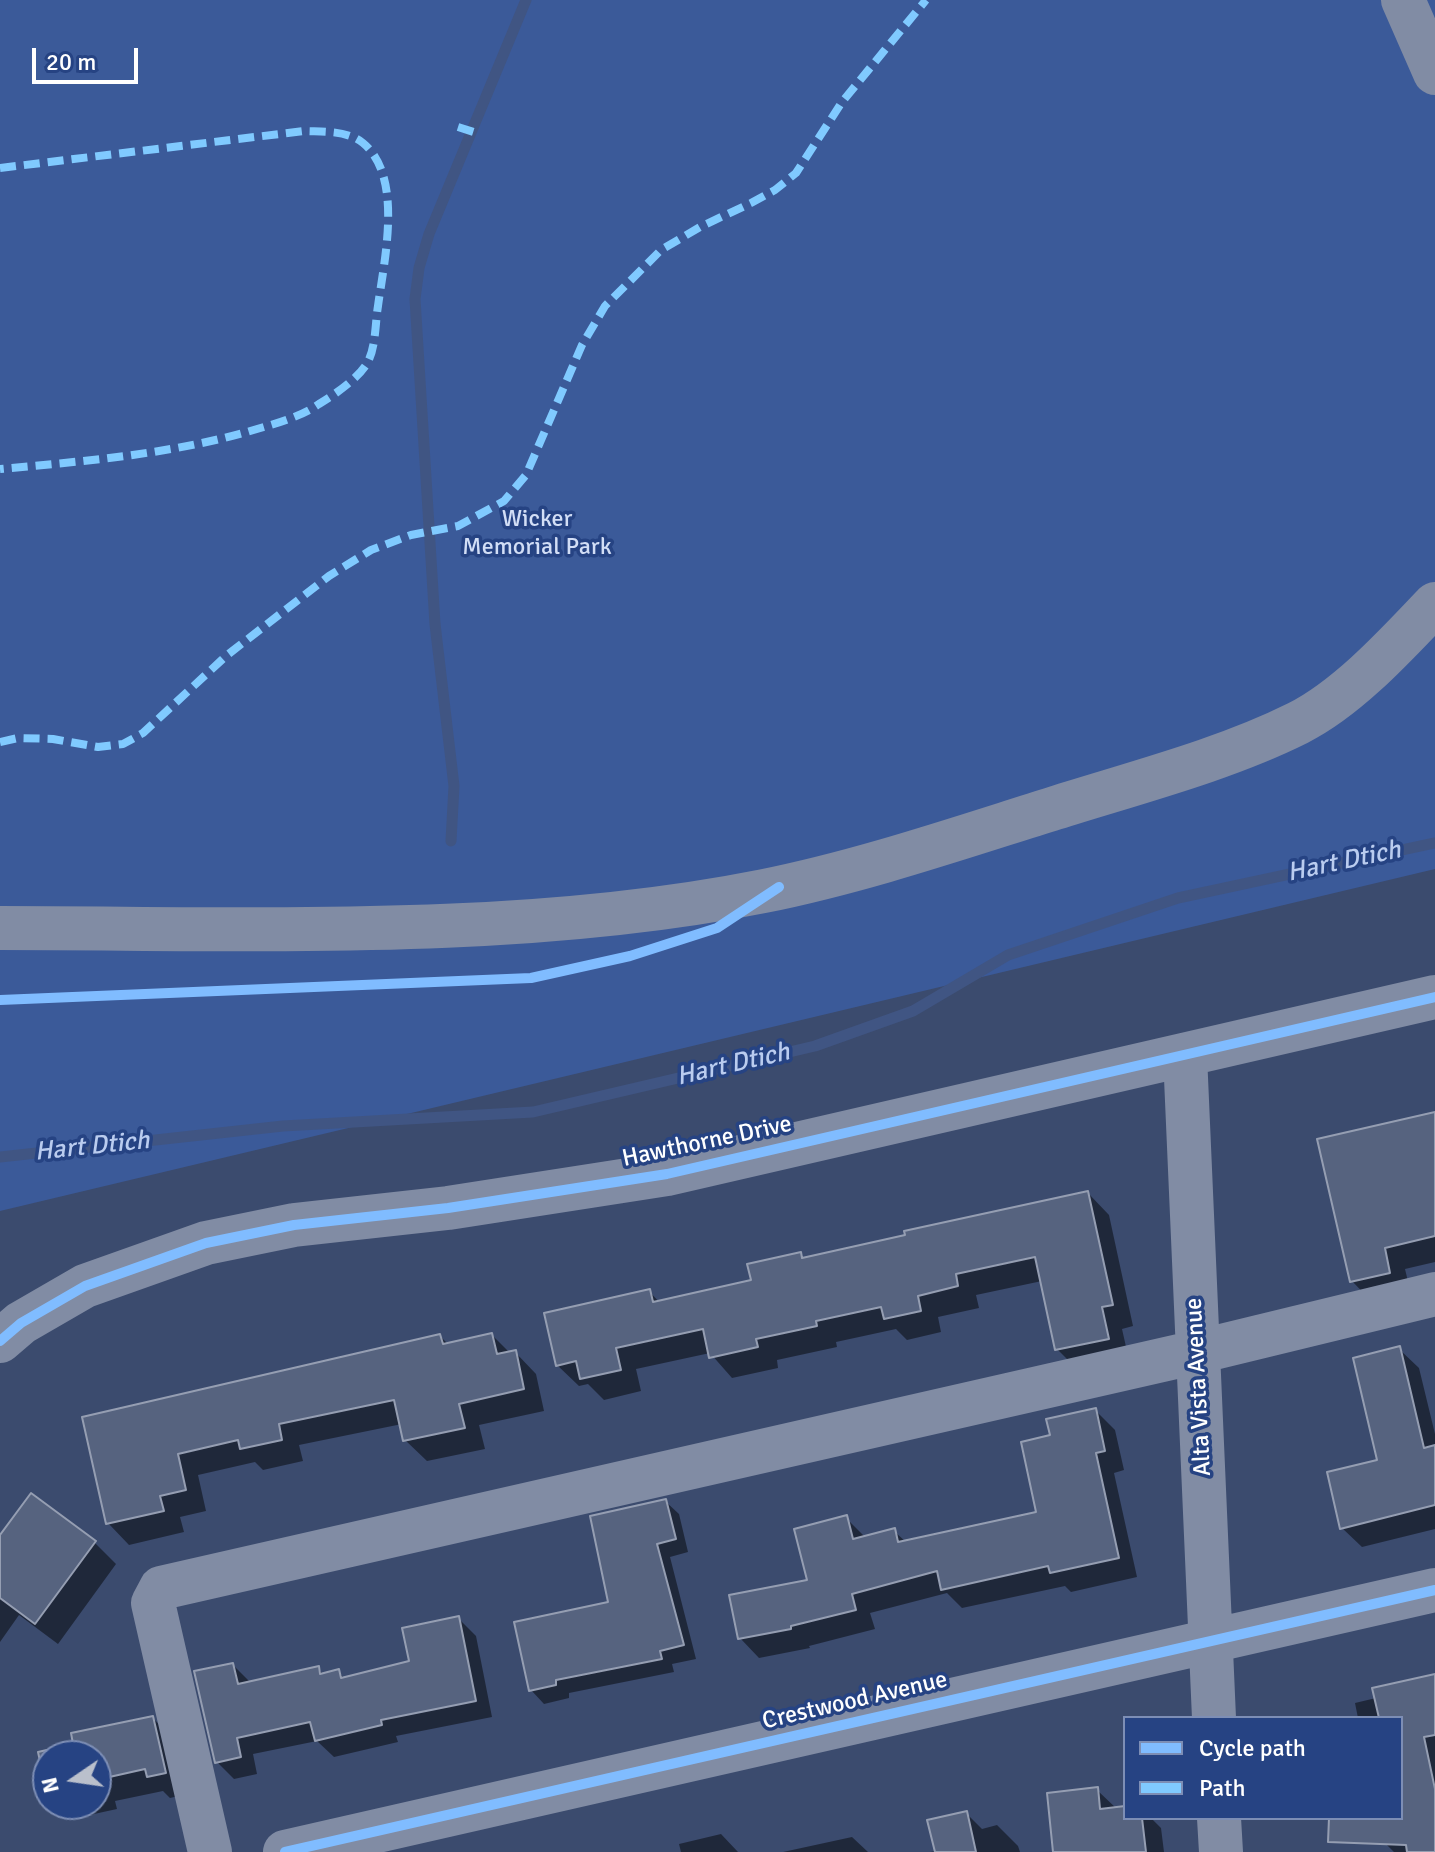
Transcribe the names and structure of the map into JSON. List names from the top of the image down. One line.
{"streets":{"street":["Hawthorne Drive","Alta Vista Avenue","Crestwood Avenue"]},"crossings":[["Hawthorne Drive","Alta Vista Avenue"],["Alta Vista Avenue","Crestwood Avenue"]],"water":["Hart Dtich"],"parks":["Wicker Memorial Park"],"legend":["Cycle path","Path"],"scale_bar":"20 m","north":"left"}
